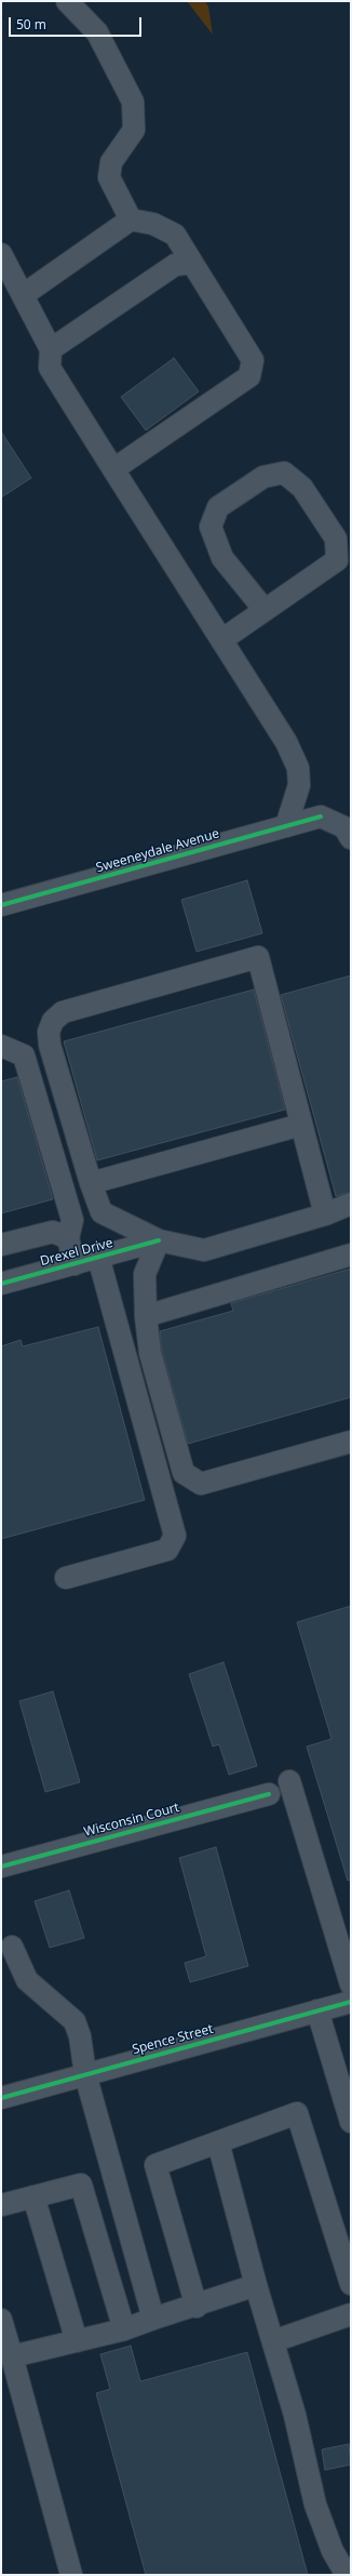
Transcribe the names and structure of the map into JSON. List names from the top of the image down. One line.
{"streets":{"street":["Sweeneydale Avenue","Drexel Drive","Wisconsin Court","Spence Street"]},"scale_bar":"50 m"}
